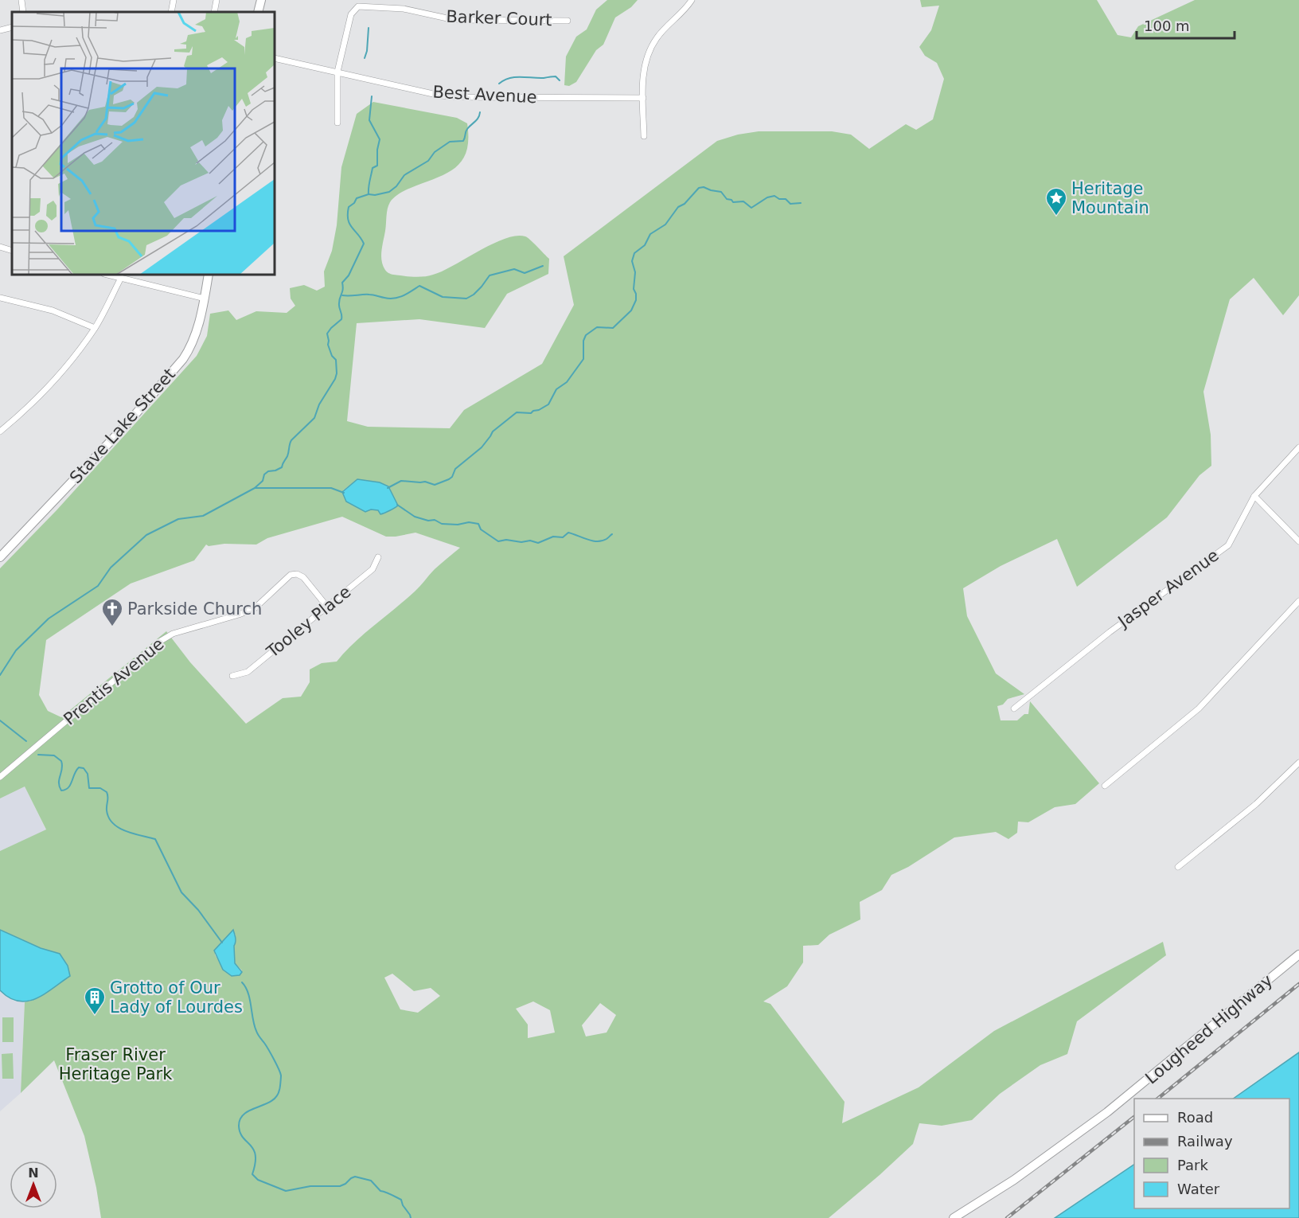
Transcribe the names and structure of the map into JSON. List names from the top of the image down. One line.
{"streets":{"main road":["Stave Lake Street","Lougheed Highway"],"street":["Barker Court","Best Avenue","Jasper Avenue","Tooley Place","Prentis Avenue"]},"crossings":[["Barker Court","Best Avenue"],["Tooley Place","Prentis Avenue"]],"parks":["Fraser River Heritage Park"],"places":{"place":["Heritage Mountain"],"church":["Parkside Church"],"building":["Grotto of Our Lady of Lourdes"]},"legend":["Road","Railway","Park","Water"],"scale_bar":"100 m","north":"top"}
